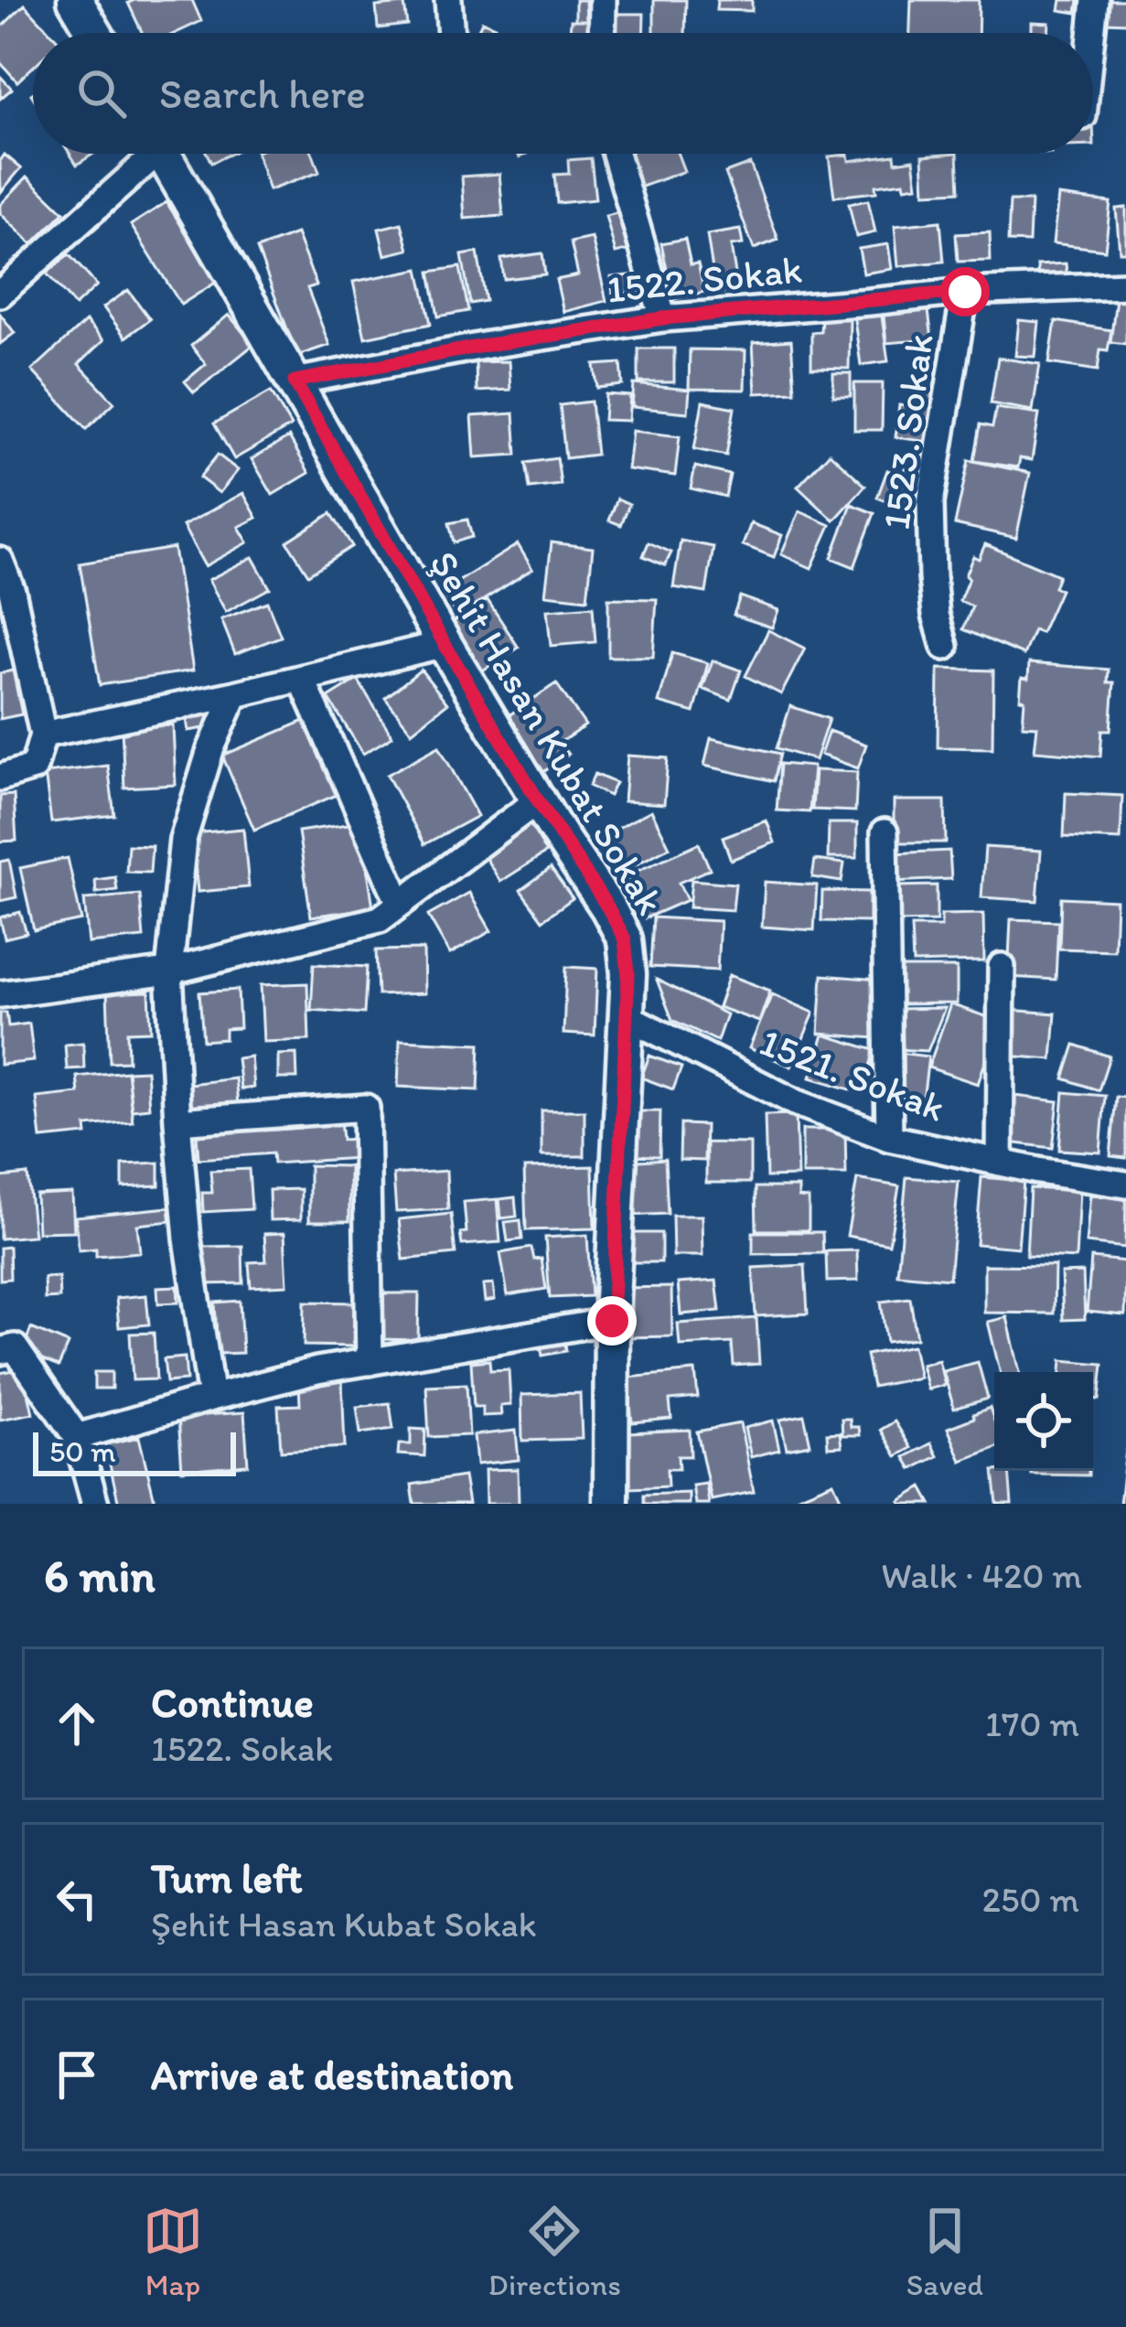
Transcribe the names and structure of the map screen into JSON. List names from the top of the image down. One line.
{"streets":{"street":["1522. Sokak","1523. Sokak","Şehit Hasan Kubat Sokak","1521. Sokak"]},"crossings":[["1522. Sokak","1523. Sokak"],["1522. Sokak","Şehit Hasan Kubat Sokak"],["Şehit Hasan Kubat Sokak","1521. Sokak"]],"scale_bar":"50 m","page":{"search":"Search here","scale":"50 m","heading":["6 min","Walk · 420 m"],"list":[["Continue","1522. Sokak","170 m"],["Turn left","Şehit Hasan Kubat Sokak","250 m"],"Arrive at destination"],"nav":["Map","Directions","Saved"]}}
